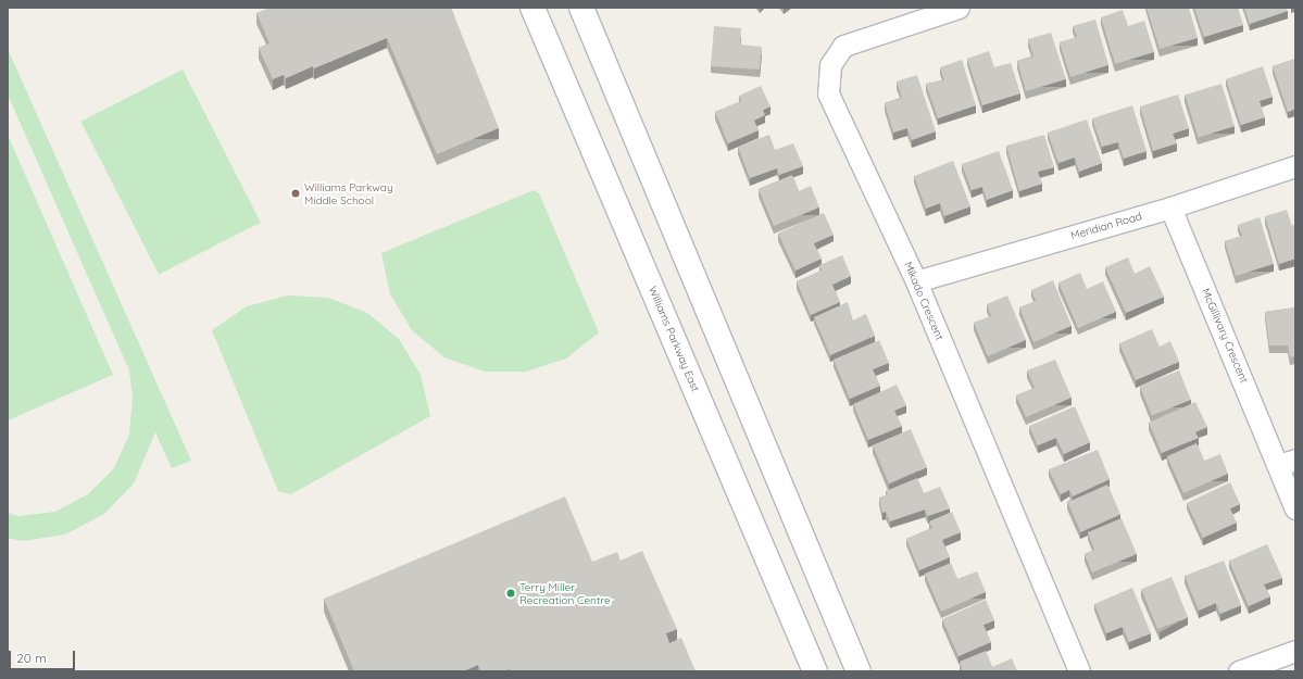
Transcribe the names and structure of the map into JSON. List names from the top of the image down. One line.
{"streets":{"main road":["Williams Parkway East"],"street":["Meridian Road","Mikado Crescent","McGillivary Crescent"]},"crossings":[["Meridian Road","Mikado Crescent"],["Meridian Road","McGillivary Crescent"]],"places":["Williams Parkway Middle School","Terry Miller Recreation Centre"],"scale_bar":"20 m"}
